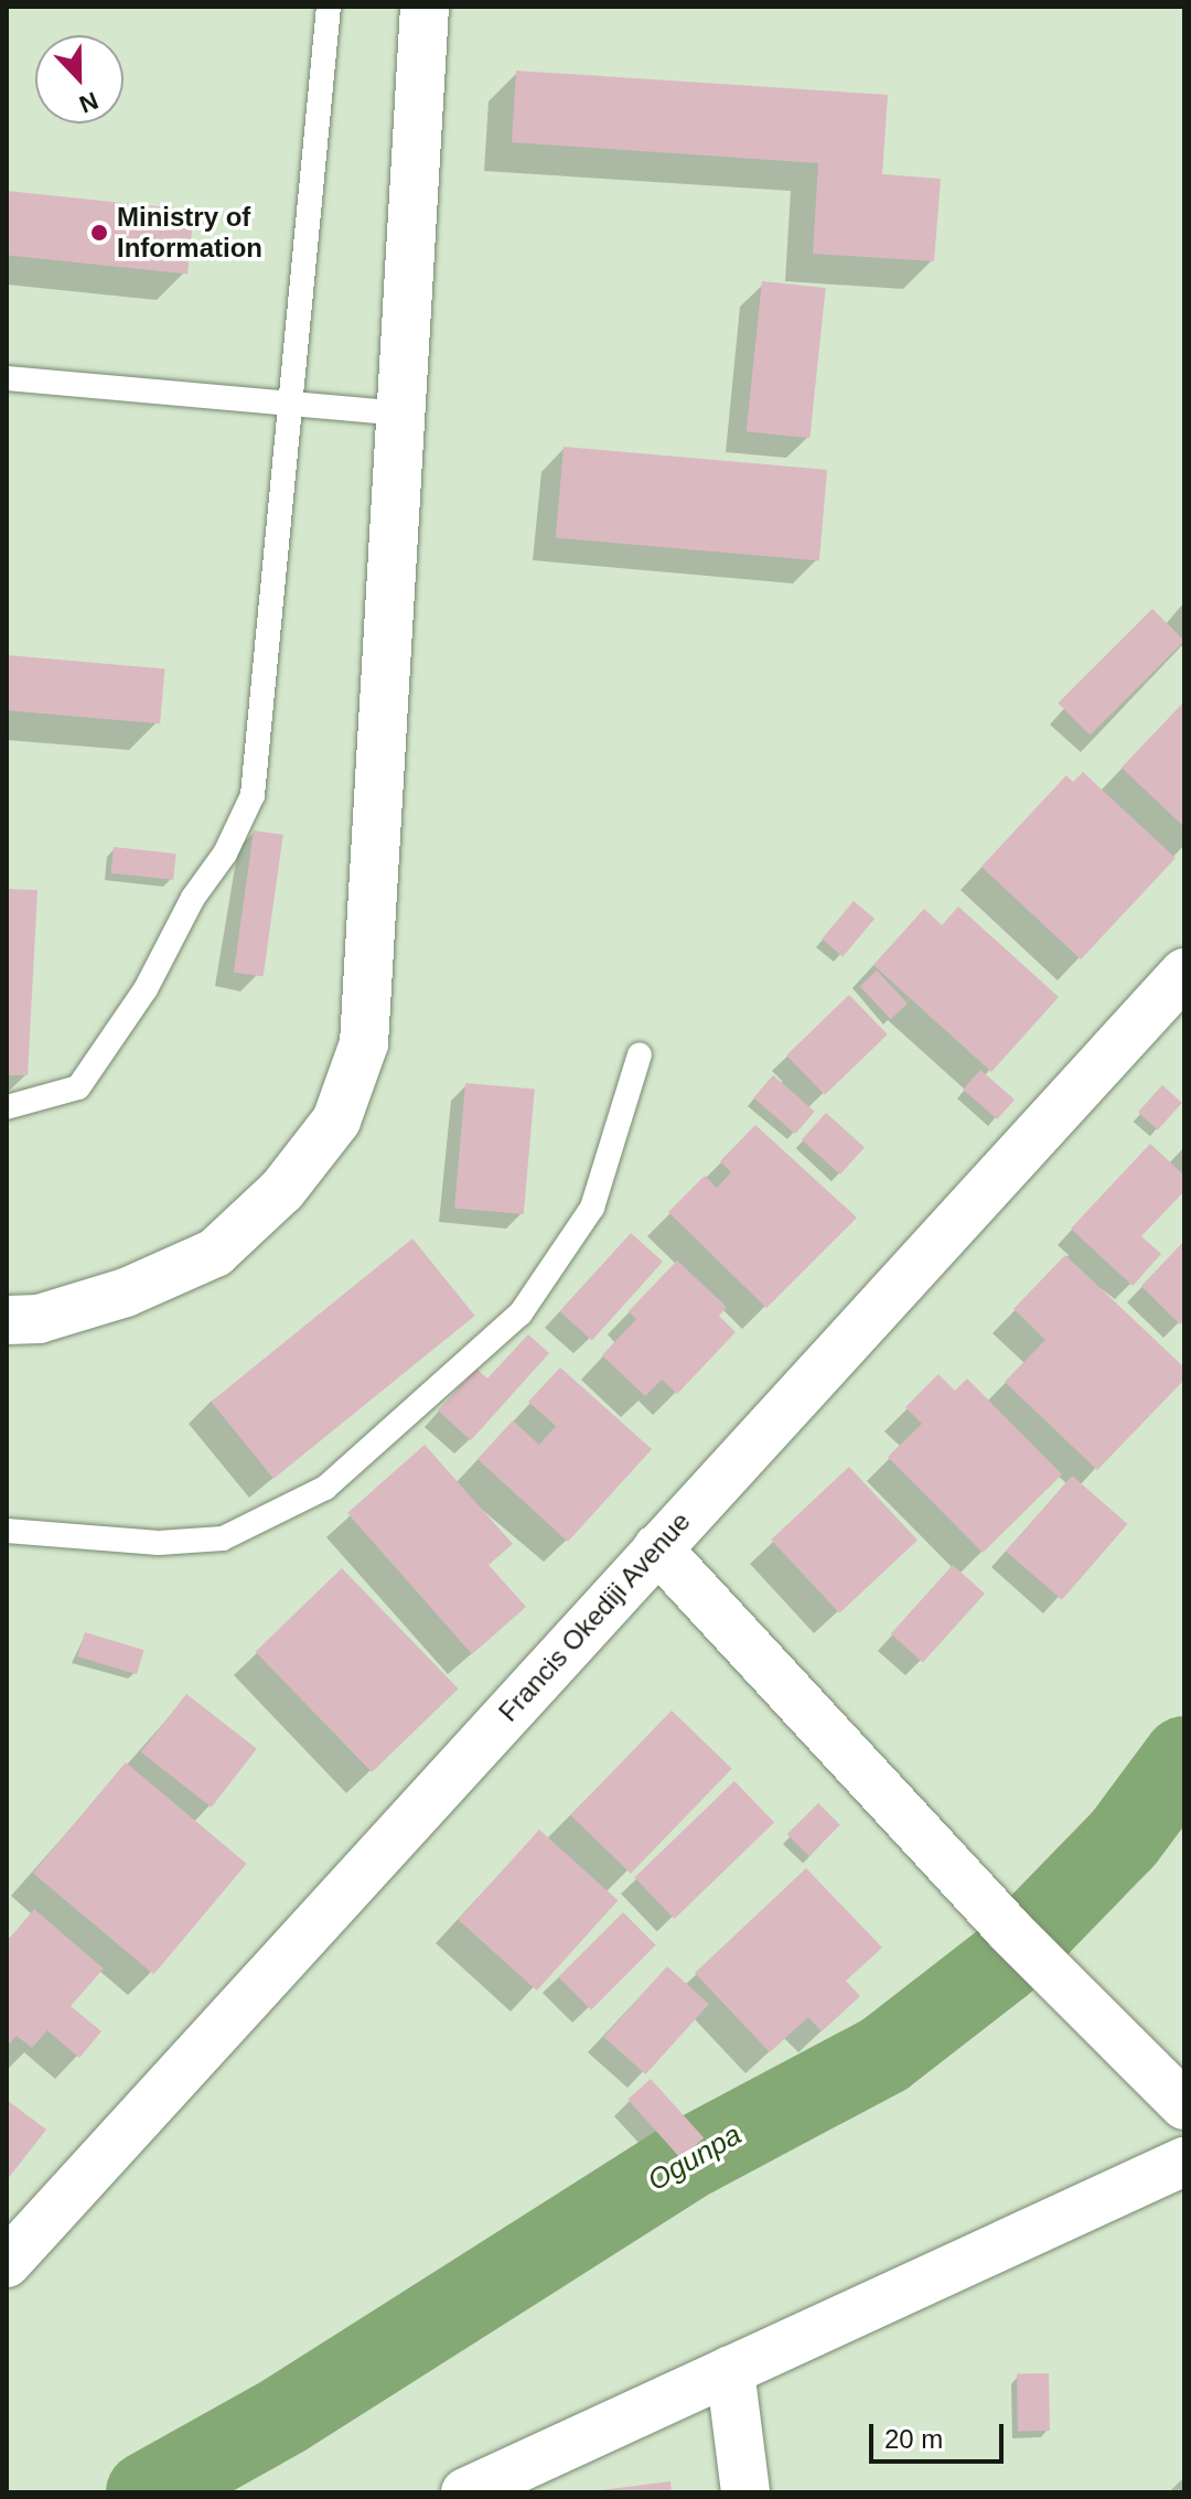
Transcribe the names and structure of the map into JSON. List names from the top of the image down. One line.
{"streets":{"street":["Francis Okediji Avenue"]},"water":["Ogunpa"],"places":["Ministry of Information"],"scale_bar":"20 m","north":"bottom"}
